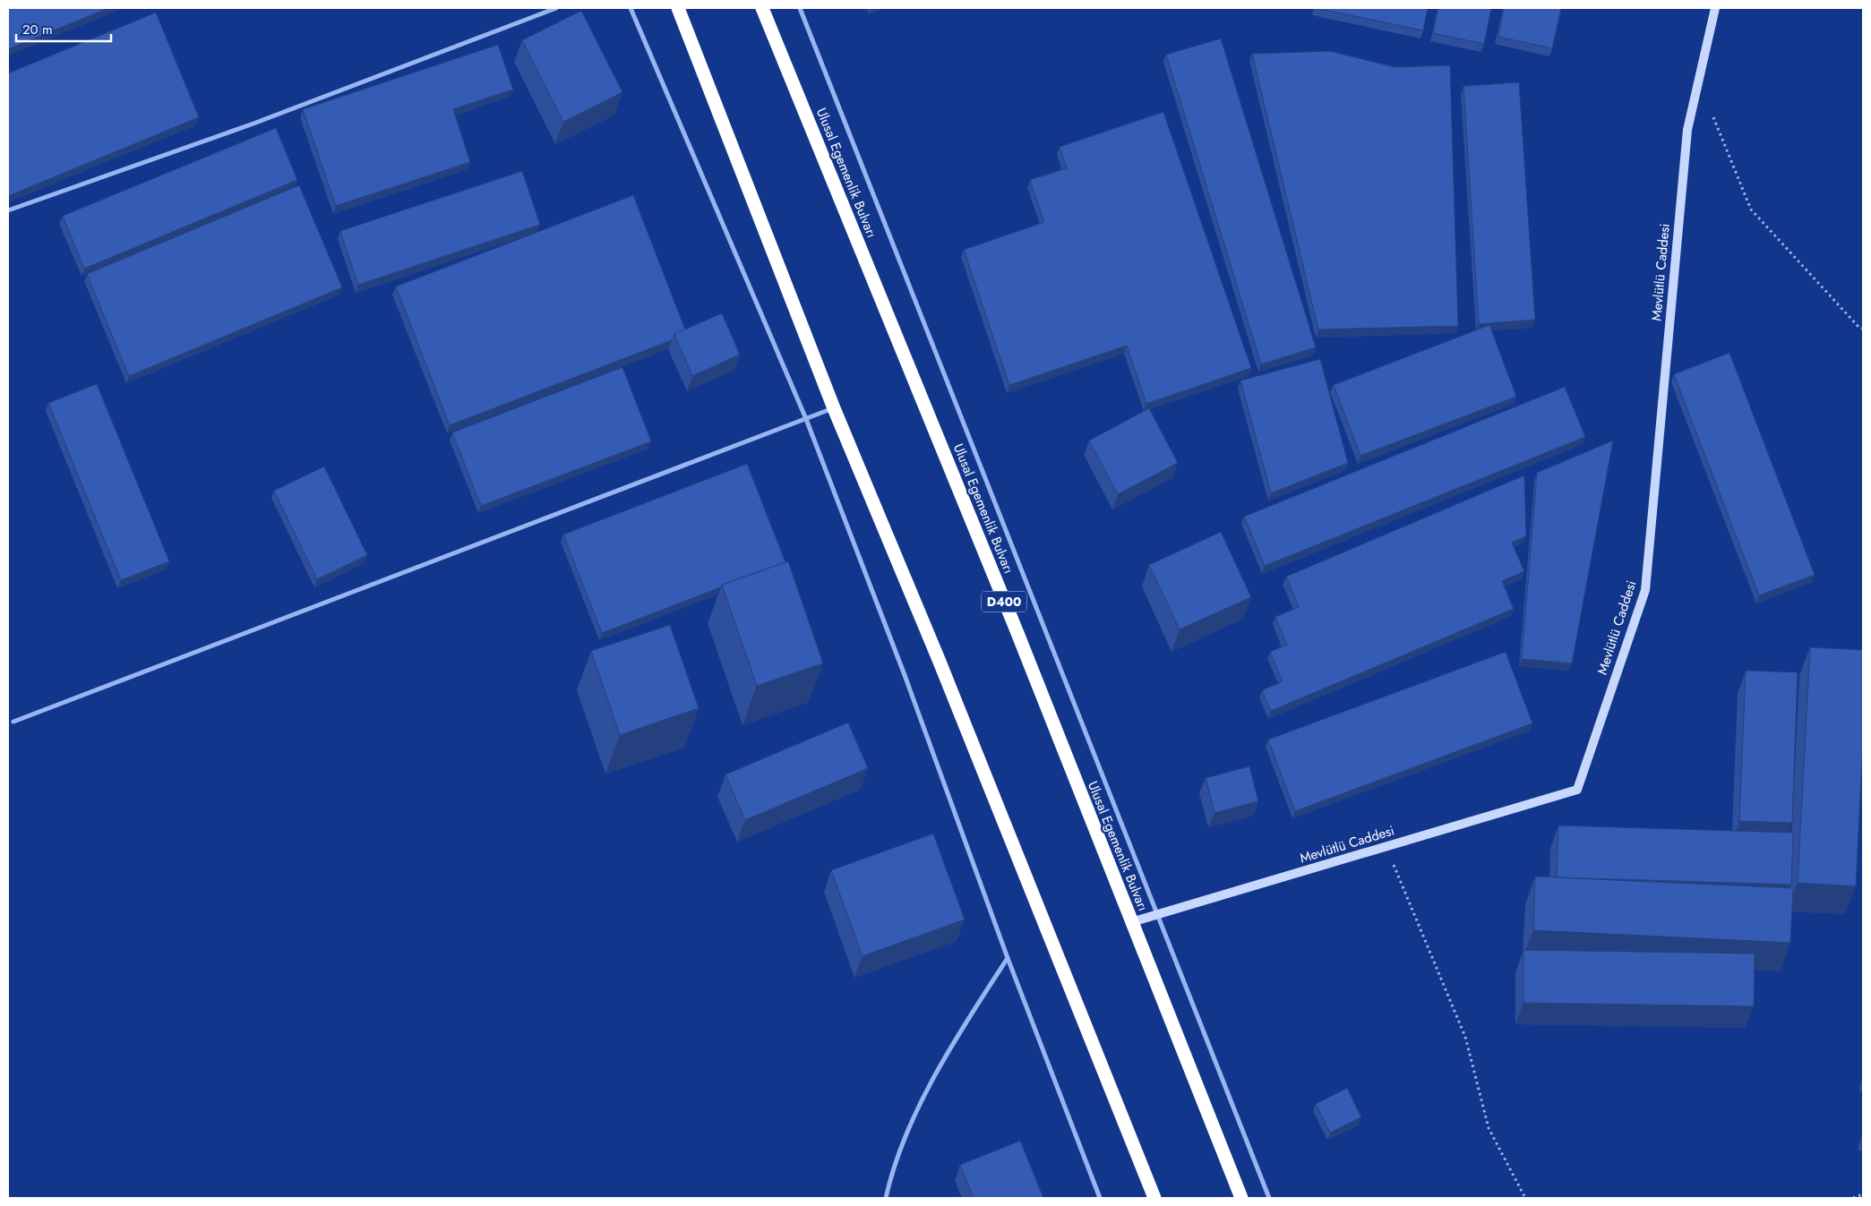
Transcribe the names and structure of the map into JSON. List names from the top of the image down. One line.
{"streets":{"highway":["Ulusal Egemenlik Bulvarı","D400"],"street":["Mevlütlü Caddesi"]},"crossings":[["Ulusal Egemenlik Bulvarı","Mevlütlü Caddesi"]],"scale_bar":"20 m"}
